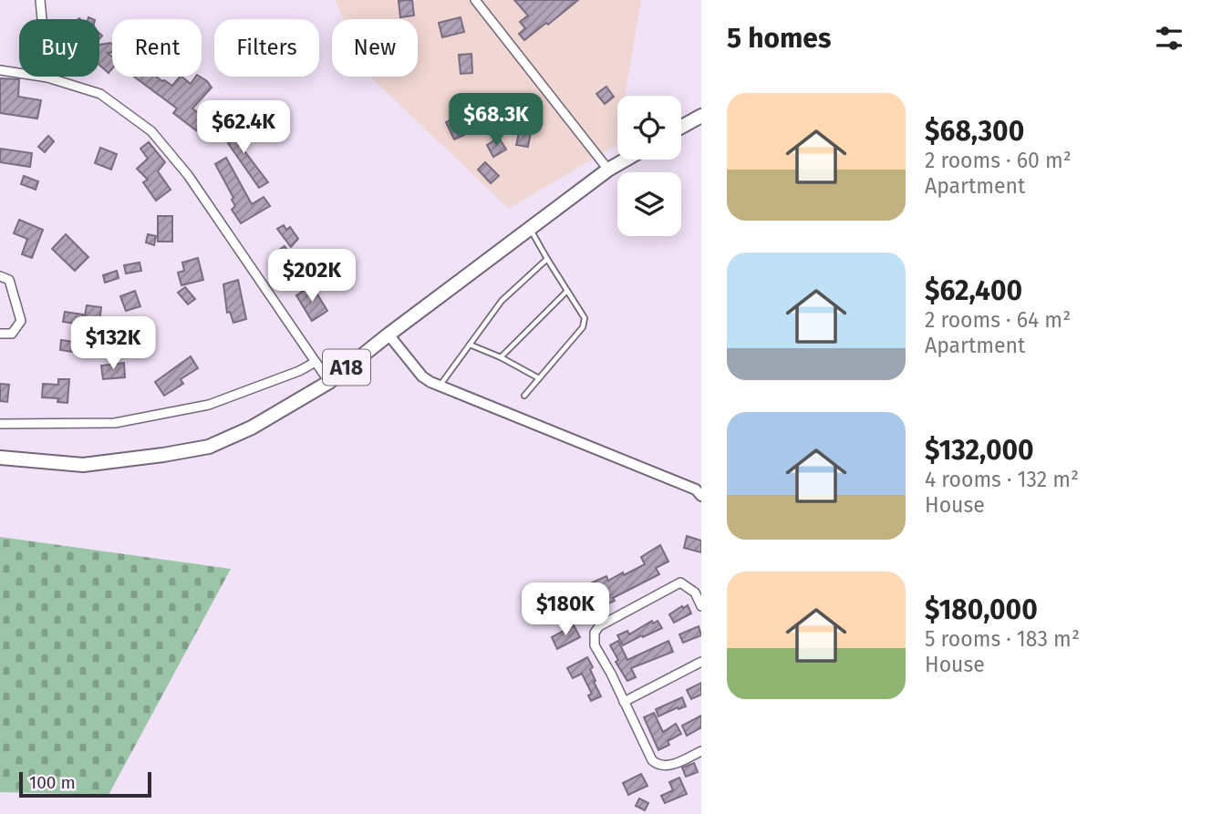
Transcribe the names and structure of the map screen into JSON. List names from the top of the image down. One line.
{"streets":{"highway":["A18"]},"scale_bar":"100 m","page":{"heading":"5 homes","chip":["Buy","Rent","Filters","New"],"list":[{"name":"$68,300","note":"2 rooms · 60 m² · Apartment"},{"name":"$62,400","note":"2 rooms · 64 m² · Apartment"},{"name":"$132,000","note":"4 rooms · 132 m² · House"},{"name":"$180,000","note":"5 rooms · 183 m² · House"}],"price":["$68.3K","$62.4K","$202K","$132K","$180K"],"scale":"100 m"}}
